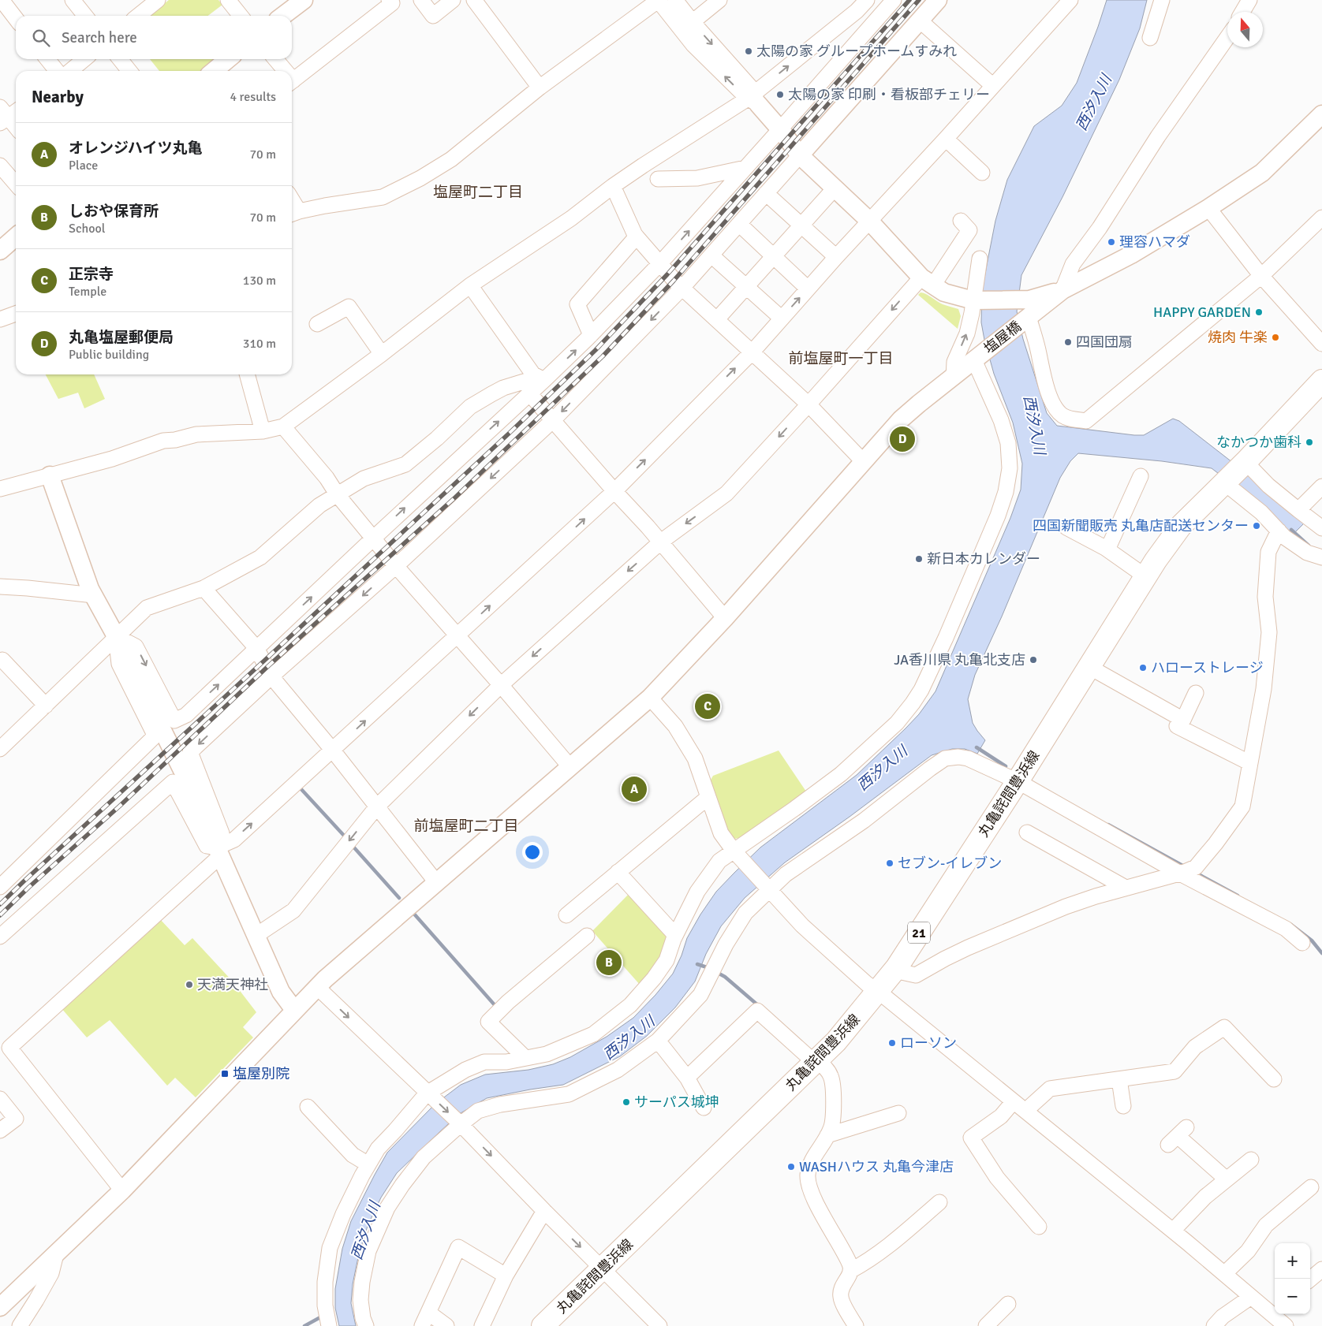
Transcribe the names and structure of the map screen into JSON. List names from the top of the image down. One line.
{"streets":{"main road":["丸亀詫間豊浜線","21"],"street":["塩屋橋"]},"districts":["塩屋町二丁目","前塩屋町一丁目","前塩屋町二丁目"],"water":["西汐入川"],"places":{"other":["太陽の家 グループホームすみれ","太陽の家 印刷・看板部チェリー","理容ハマダ","HAPPY GARDEN","焼肉 牛楽","四国団扇","なかつか歯科","四国新聞販売 丸亀店配送センター","新日本カレンダー","JA香川県 丸亀北支店","ハローストレージ","セブン-イレブン","天満天神社","ローソン","サーパス城坤","WASHハウス 丸亀今津店"],"transit":["塩屋別院"]},"north":"top","page":{"search":"Search here","heading":["Nearby","4 results"],"list":[{"mark":"A","name":"オレンジハイツ丸亀","note":"Place","value":"70 m"},{"mark":"B","name":"しおや保育所","note":"School","value":"70 m"},{"mark":"C","name":"正宗寺","note":"Temple","value":"130 m"},{"mark":"D","name":"丸亀塩屋郵便局","note":"Public building","value":"310 m"}],"pins":["D","C","A","B"],"map_buttons":["+","−"]}}
